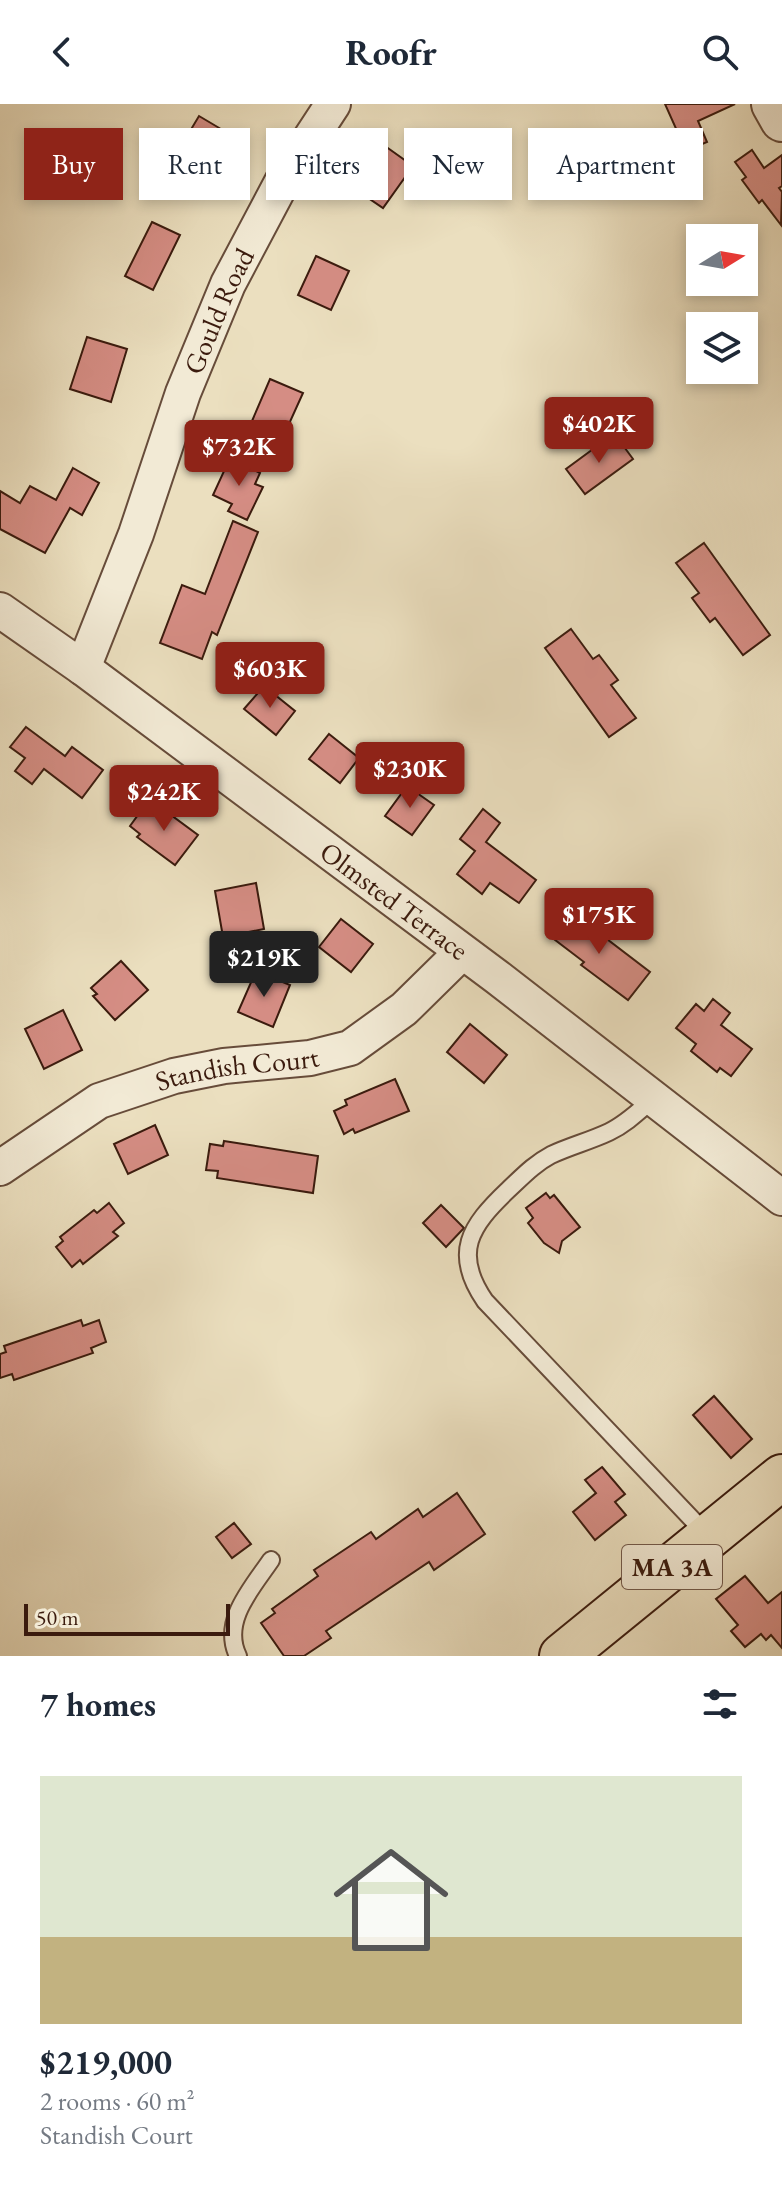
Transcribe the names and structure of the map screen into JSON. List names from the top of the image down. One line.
{"streets":{"main road":["MA 3A"],"street":["Gould Road","Olmsted Terrace","Standish Court"]},"crossings":[["Gould Road","Olmsted Terrace"],["Olmsted Terrace","Standish Court"]],"scale_bar":"50 m","north":"right","page":{"header":"Roofr","chip":["Buy","Rent","Filters","New","Apartment"],"price":["$402K","$732K","$603K","$230K","$242K","$175K","$219K"],"scale":"50 m","heading":"7 homes","list":[{"name":"$219,000","note":"2 rooms · 60 m² · Standish Court"}]}}
